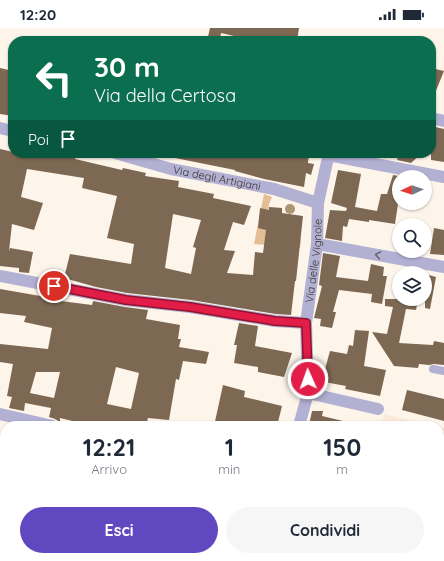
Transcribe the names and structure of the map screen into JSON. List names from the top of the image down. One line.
{"streets":{"street":["Via degli Artigiani","Via delle Vignole"]},"crossings":[["Via degli Artigiani","Via delle Vignole"]],"north":"left","page":{"status":"12:20","turn":["30 m","Via della Certosa"],"then":"Poi","eta":["12:21","Arrivo","1","min","150","m"],"buttons":["Esci","Condividi"]}}
